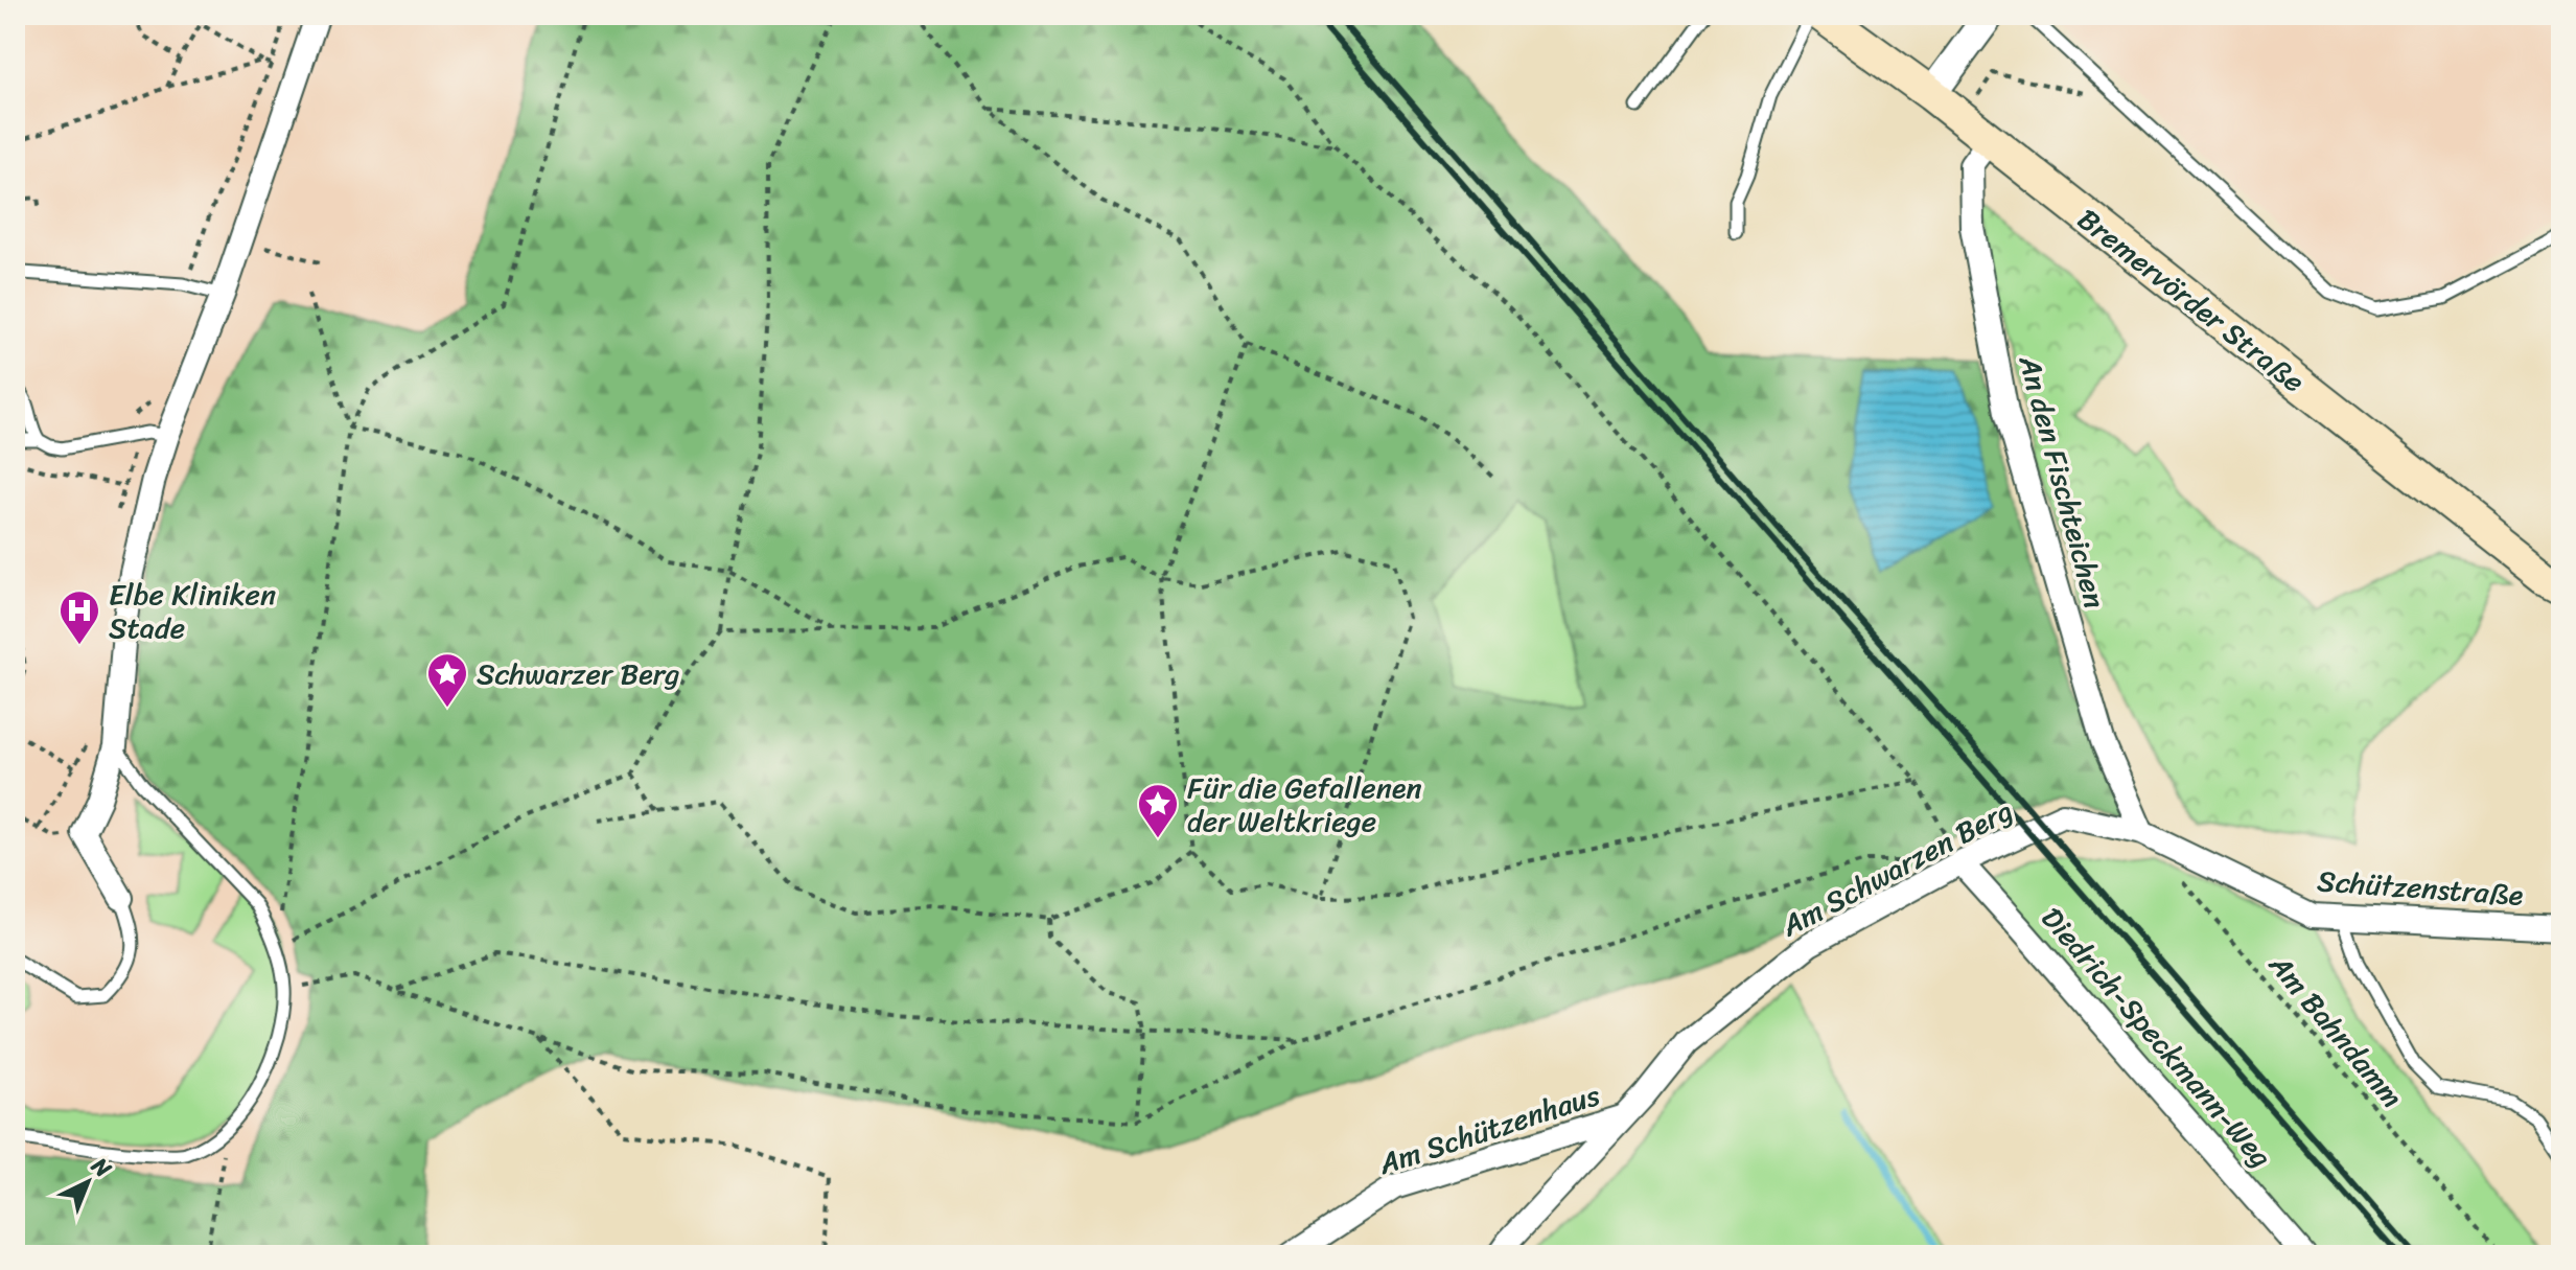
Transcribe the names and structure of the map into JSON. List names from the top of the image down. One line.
{"streets":{"main road":["Bremervörder Straße"],"street":["An den Fischteichen","Am Schwarzen Berg","Schützenstraße","Diedrich-Speckmann-Weg","Am Schützenhaus"],"path":["Am Bahndamm"]},"crossings":[["Bremervörder Straße","An den Fischteichen"],["An den Fischteichen","Am Schwarzen Berg"],["An den Fischteichen","Schützenstraße"],["Am Schwarzen Berg","Schützenstraße"],["Am Schwarzen Berg","Diedrich-Speckmann-Weg"],["Am Schwarzen Berg","Am Schützenhaus"]],"places":{"hospital":["Elbe Kliniken Stade"],"place":["Schwarzer Berg","Für die Gefallenen der Weltkriege"]},"north":"top right"}
